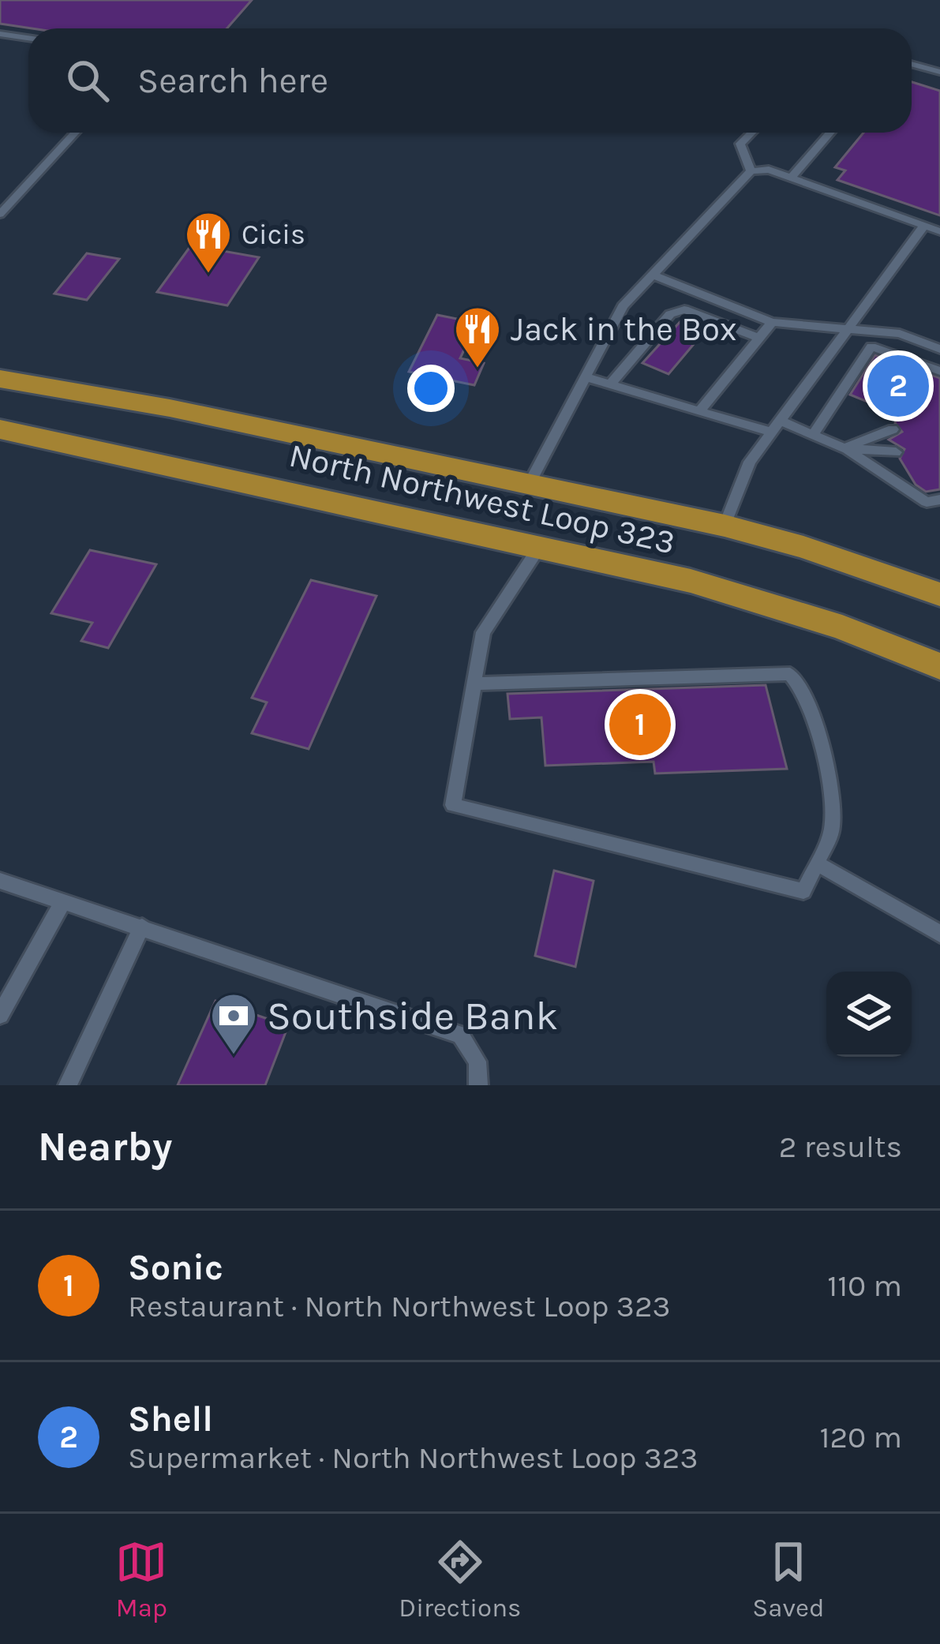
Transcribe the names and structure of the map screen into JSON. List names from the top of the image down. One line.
{"streets":{"highway":["North Northwest Loop 323"]},"places":{"restaurant":["Cicis","Jack in the Box"],"bank":["Southside Bank"]},"page":{"search":"Search here","pins":["2","1"],"heading":["Nearby","2 results"],"list":[{"mark":"1","name":"Sonic","note":"Restaurant · North Northwest Loop 323","value":"110 m"},{"mark":"2","name":"Shell","note":"Supermarket · North Northwest Loop 323","value":"120 m"}],"nav":["Map","Directions","Saved"]}}
